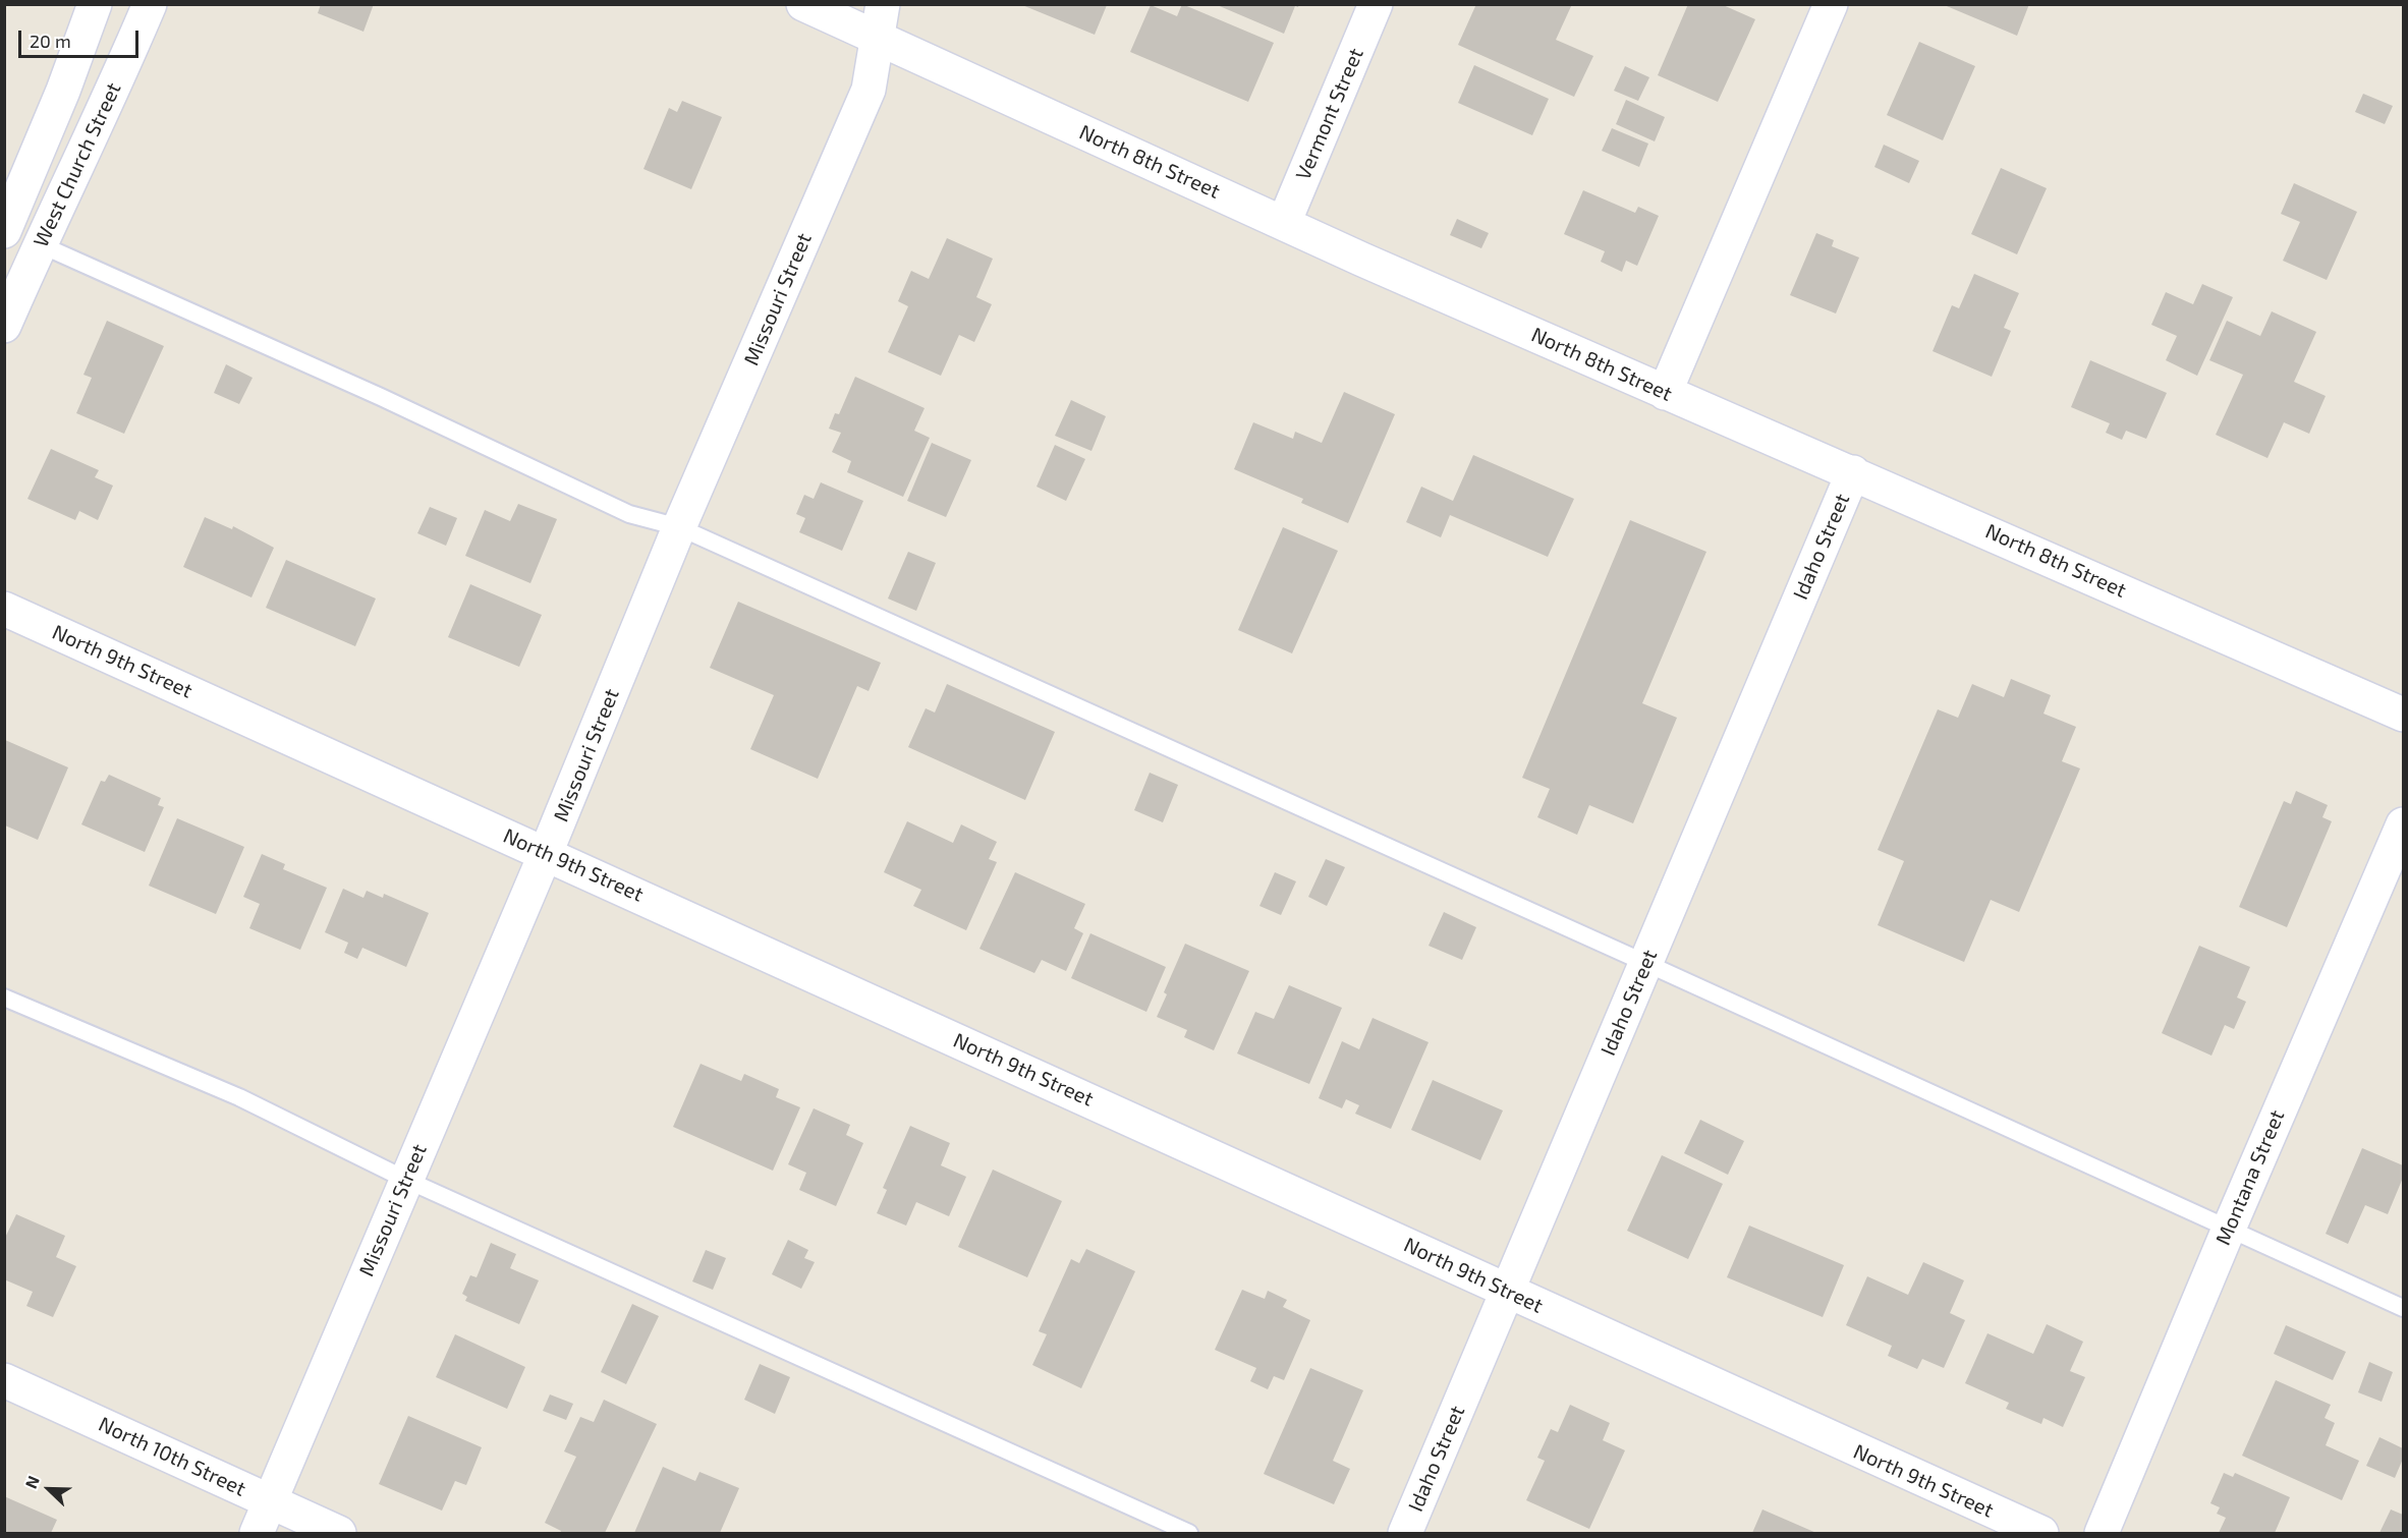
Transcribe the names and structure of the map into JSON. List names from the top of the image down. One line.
{"streets":{"street":["Vermont Street","North 8th Street","West Church Street","Missouri Street","Idaho Street","North 9th Street","Montana Street","North 10th Street"]},"crossings":[["Vermont Street","North 8th Street"],["North 8th Street","Missouri Street"],["North 8th Street","Idaho Street"],["Missouri Street","North 9th Street"],["Missouri Street","North 10th Street"],["Idaho Street","North 9th Street"]],"scale_bar":"20 m","north":"top left"}
